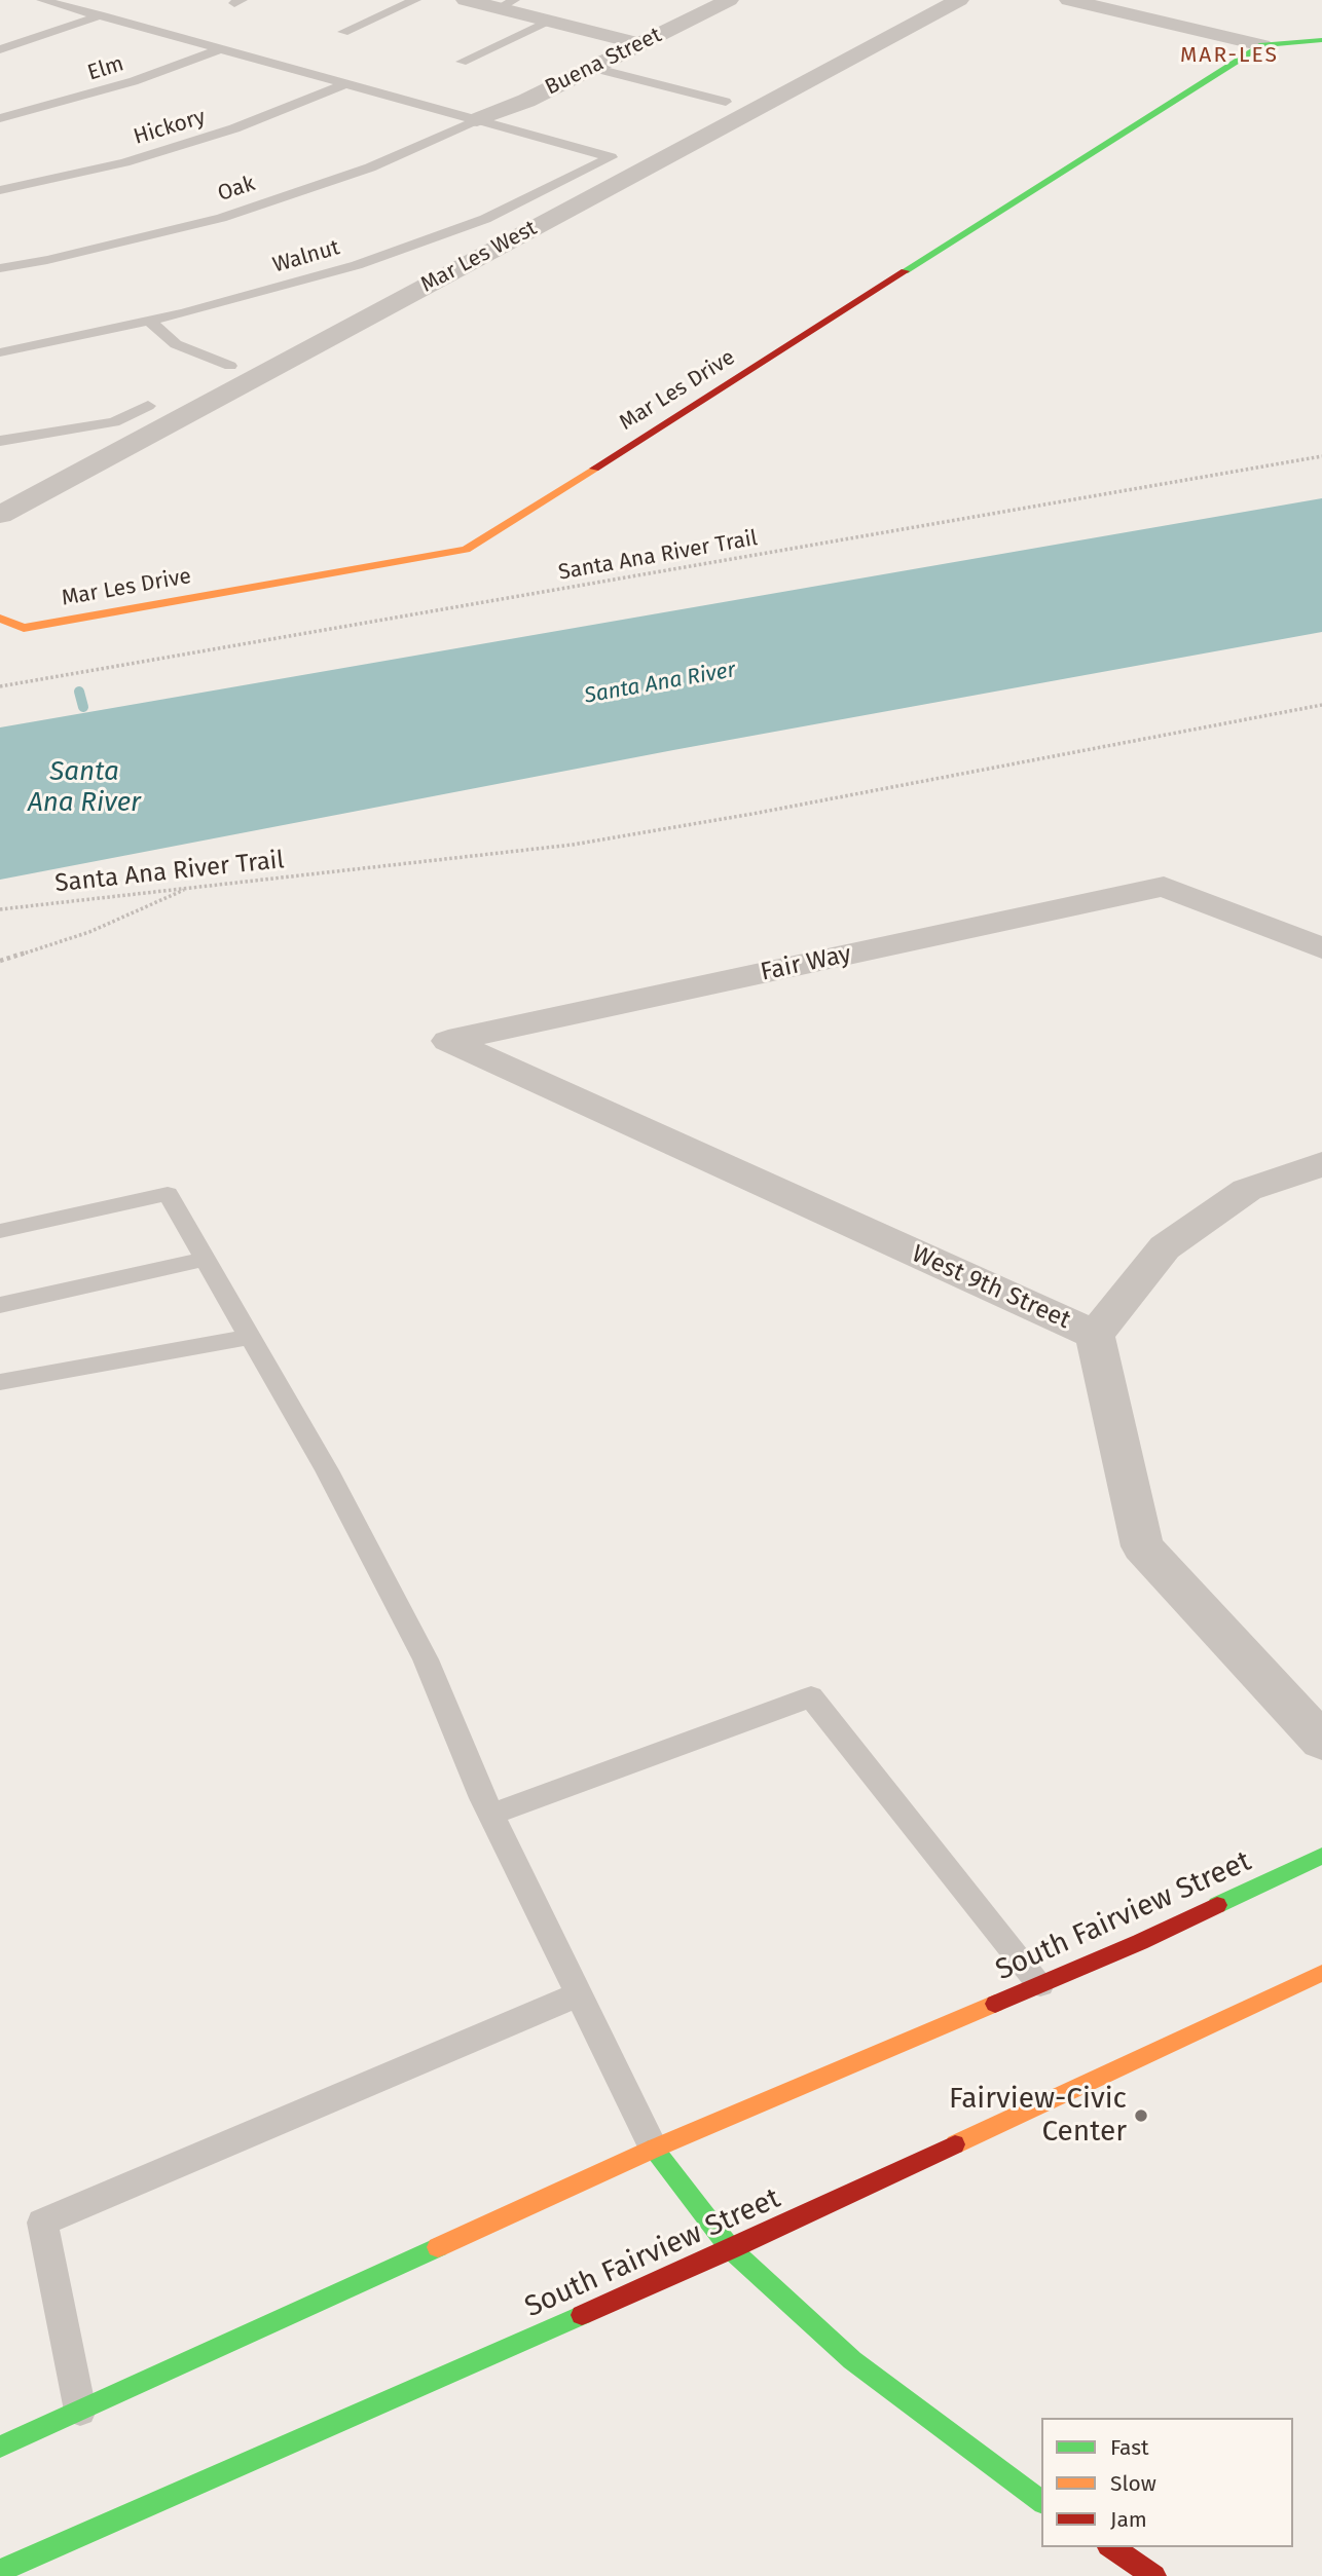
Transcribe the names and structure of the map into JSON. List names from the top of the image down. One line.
{"streets":{"street":["Buena Street","Mar Les West","Mar Les Drive","Fair Way","West 9th Street","South Fairview Street"],"lane":["Elm","Hickory","Oak","Walnut"],"path":["Santa Ana River Trail"]},"crossings":[["Buena Street","Oak"],["Buena Street","Walnut"],["Oak","Walnut"],["Fair Way","West 9th Street"]],"districts":["MAR-LES"],"water":["Santa Ana River"],"places":["Fairview-Civic Center"],"legend":["Fast","Slow","Jam"]}
